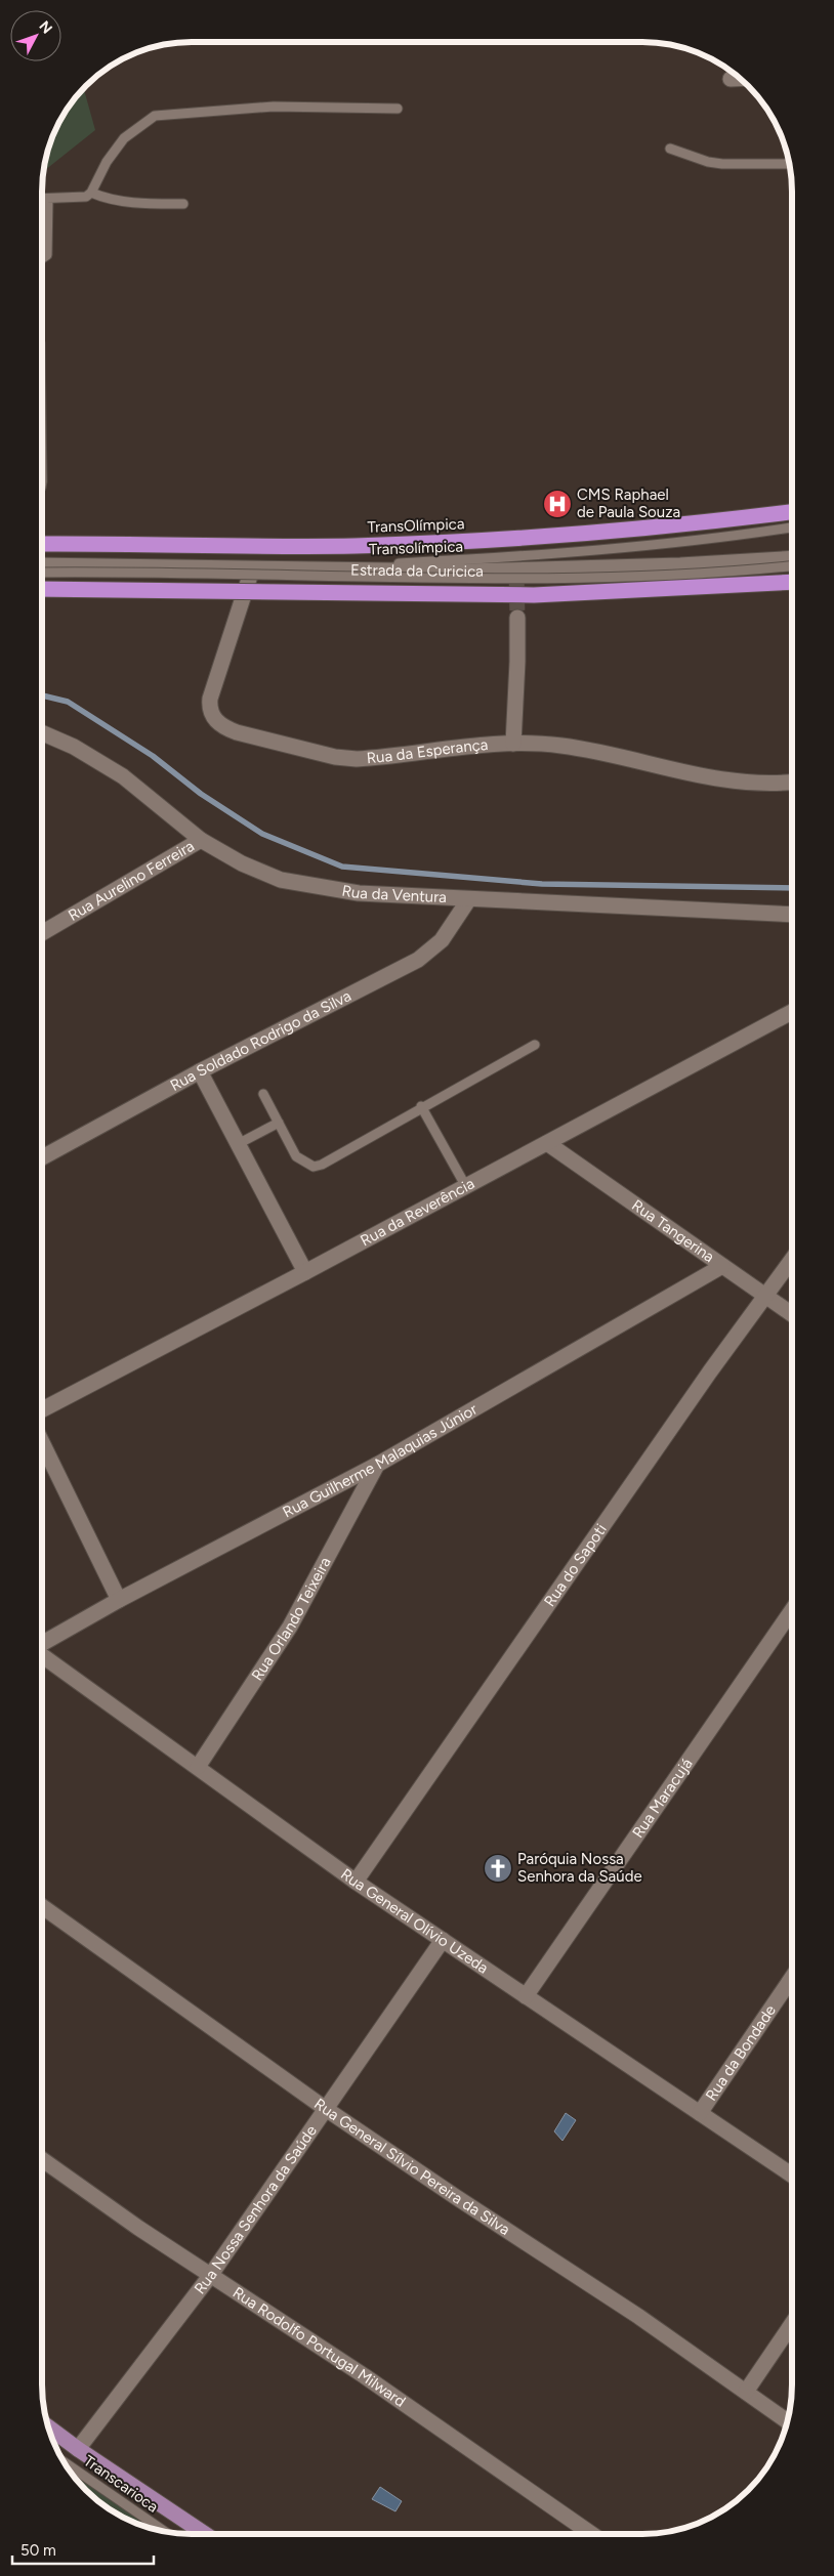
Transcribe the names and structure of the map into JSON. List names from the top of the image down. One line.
{"streets":{"highway":["TransOlímpica"],"street":["Estrada da Curicica","Rua da Esperança","Rua Aurelino Ferreira","Rua da Ventura","Rua Soldado Rodrigo da Silva","Rua da Reverência","Rua Tangerina","Rua Guilherme Malaquias Júnior","Rua do Sapoti","Rua Orlando Teixeira","Rua Maracujá","Rua General Olívio Uzeda","Rua da Bondade","Rua General Sílvio Pereira da Silva","Rua Nossa Senhora da Saúde","Rua Rodolfo Portugal Milward"],"lane":["Transolímpica","Transcarioca"]},"crossings":[["Estrada da Curicica","Rua da Esperança"],["Rua Aurelino Ferreira","Rua da Ventura"],["Rua da Ventura","Rua Soldado Rodrigo da Silva"],["Rua da Reverência","Rua Tangerina"],["Rua Tangerina","Rua Guilherme Malaquias Júnior"],["Rua Tangerina","Rua do Sapoti"],["Rua Guilherme Malaquias Júnior","Rua Orlando Teixeira"],["Rua do Sapoti","Rua General Olívio Uzeda"],["Rua Orlando Teixeira","Rua General Olívio Uzeda"],["Rua Maracujá","Rua General Olívio Uzeda"],["Rua General Olívio Uzeda","Rua da Bondade"],["Rua General Olívio Uzeda","Rua Nossa Senhora da Saúde"],["Rua General Sílvio Pereira da Silva","Rua Nossa Senhora da Saúde"],["Rua Nossa Senhora da Saúde","Rua Rodolfo Portugal Milward"]],"places":{"hospital":["CMS Raphael de Paula Souza"],"church":["Paróquia Nossa Senhora da Saúde"]},"scale_bar":"50 m","north":"top right"}
